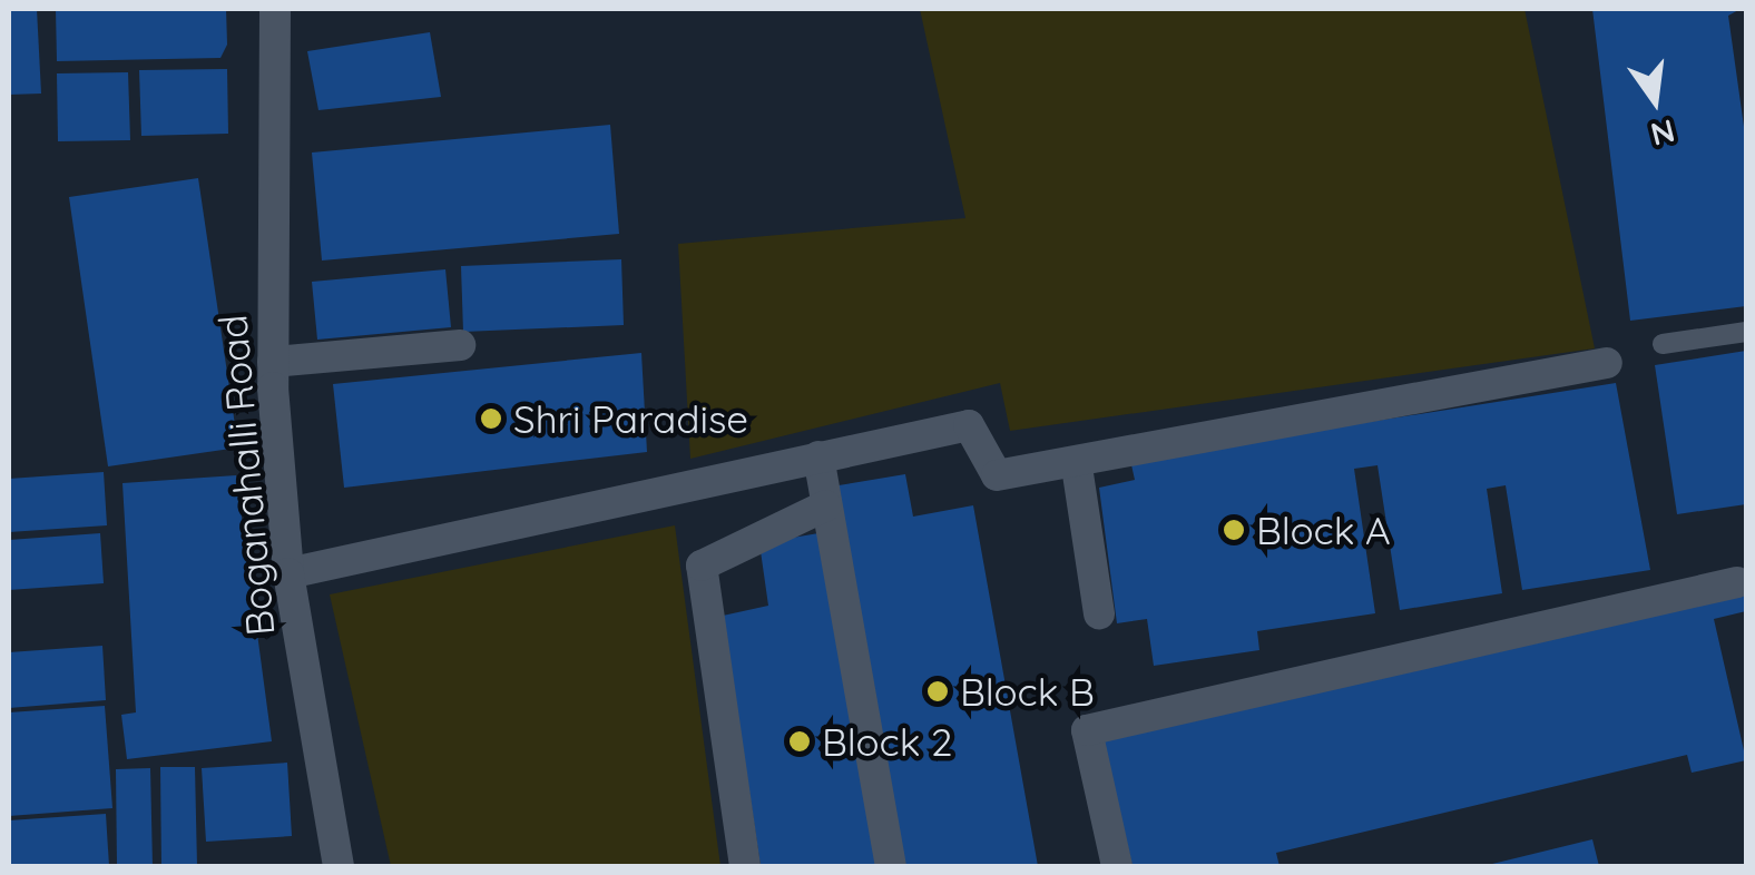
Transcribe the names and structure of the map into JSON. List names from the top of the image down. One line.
{"streets":{"street":["Boganahalli Road"]},"places":["Shri Paradise","Block A","Block B","Block 2"],"north":"bottom"}
